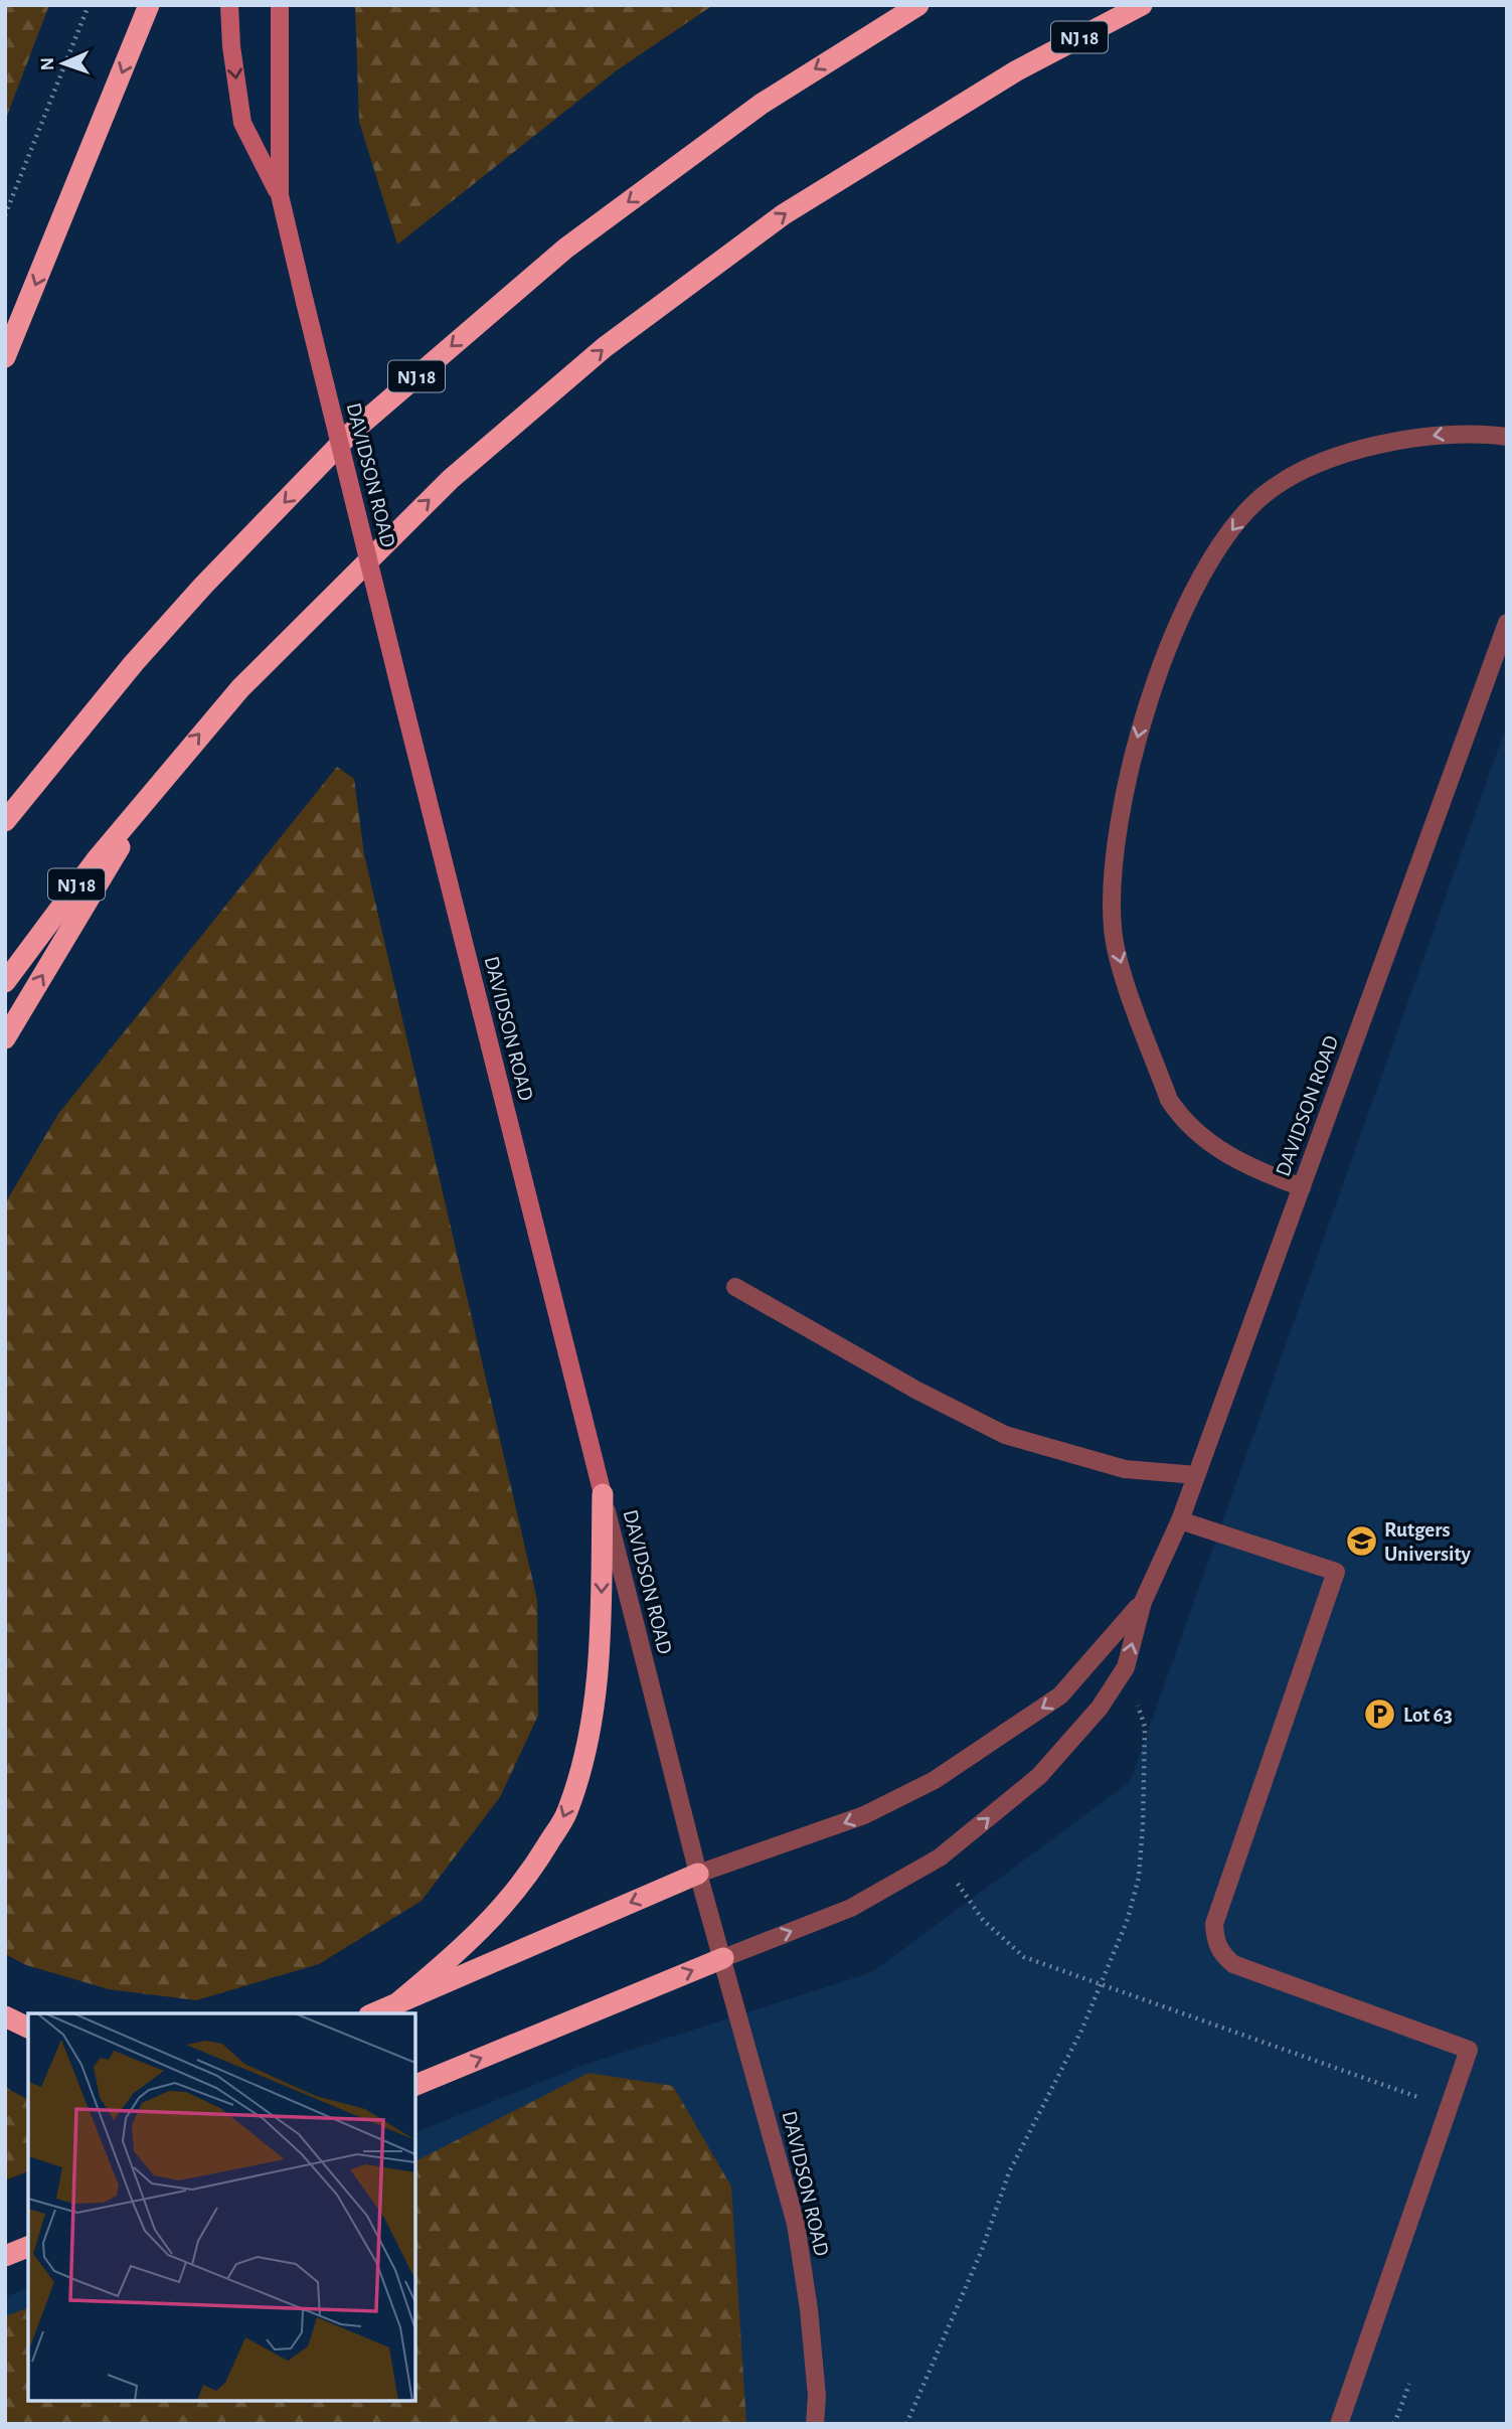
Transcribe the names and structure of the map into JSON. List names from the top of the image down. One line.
{"streets":{"highway":["NJ 18"],"main road":["DAVIDSON ROAD"]},"places":{"school or university":["Rutgers University"],"parking":["Lot 63"]},"north":"left"}
